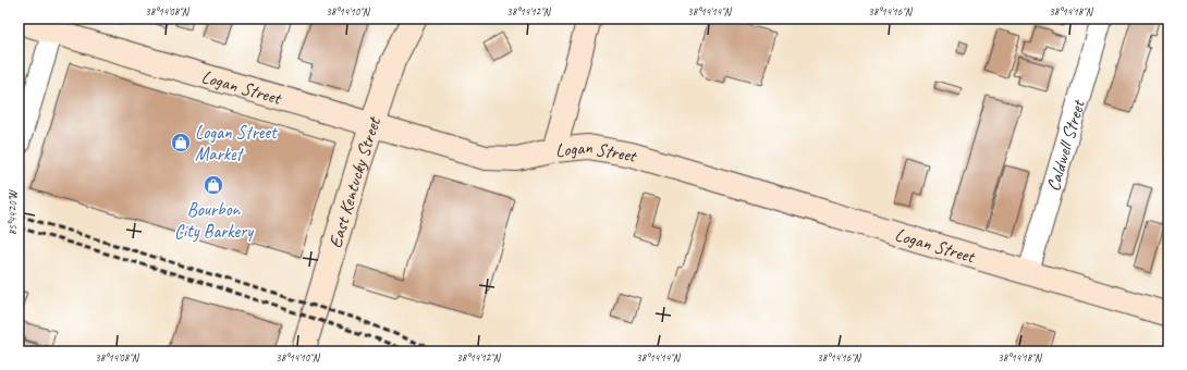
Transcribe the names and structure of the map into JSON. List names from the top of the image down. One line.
{"streets":{"main road":["Logan Street","East Kentucky Street"],"street":["Caldwell Street"]},"crossings":[["Logan Street","Caldwell Street"],["Logan Street","East Kentucky Street"]],"places":{"shop":["Logan Street Market","Bourbon City Barkery"]},"coordinates":["38°14'08\"N","38°14'10\"N","38°14'12\"N","38°14'14\"N","38°14'16\"N","38°14'18\"N","85°44'20\"W"]}
